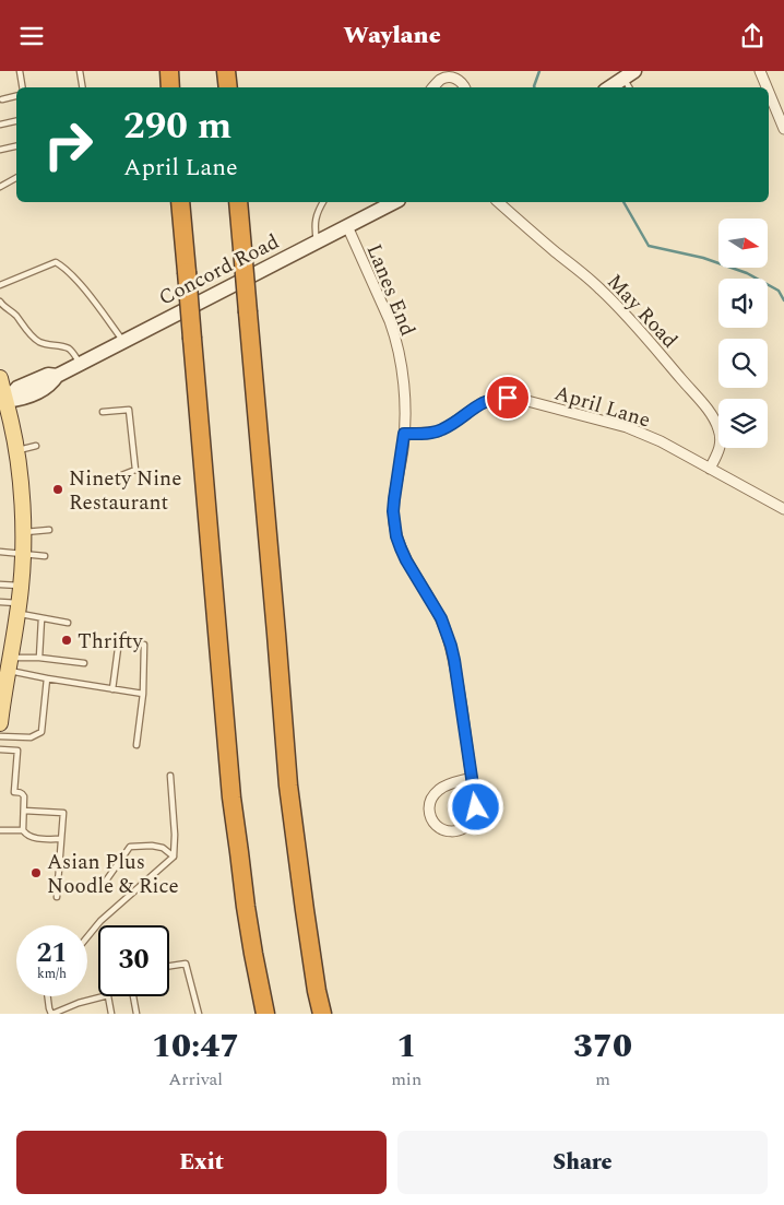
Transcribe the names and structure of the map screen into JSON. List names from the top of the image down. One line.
{"streets":{"main road":["Concord Road"],"street":["Lanes End","May Road","April Lane"]},"crossings":[["Concord Road","Lanes End"],["Lanes End","April Lane"],["May Road","April Lane"]],"places":["Ninety Nine Restaurant","Thrifty","Asian Plus Noodle & Rice"],"north":"right","page":{"header":"Waylane","turn":["290 m","April Lane"],"speed":"21 km/h","limit":"30","eta":["10:47","Arrival","1","min","370","m"],"buttons":["Exit","Share"]}}
